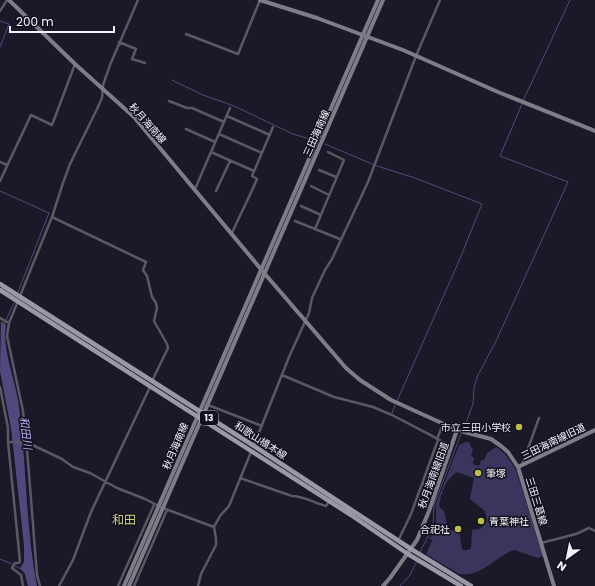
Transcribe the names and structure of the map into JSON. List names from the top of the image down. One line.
{"streets":{"main road":["秋月海南線","三田海南線","13","和歌山橋本線","三田海南線旧道","秋月海南線旧道","三田三葛線"]},"crossings":[["秋月海南線","三田海南線"],["秋月海南線","和歌山橋本線"],["秋月海南線","三田海南線旧道"],["秋月海南線","秋月海南線旧道"],["秋月海南線","三田三葛線"],["和歌山橋本線","秋月海南線旧道"],["三田海南線旧道","三田三葛線"]],"districts":["和田"],"water":["和田川"],"places":["市立三田小学校","筆塚","青葉神社","合祀社"],"scale_bar":"200 m","north":"bottom left"}
